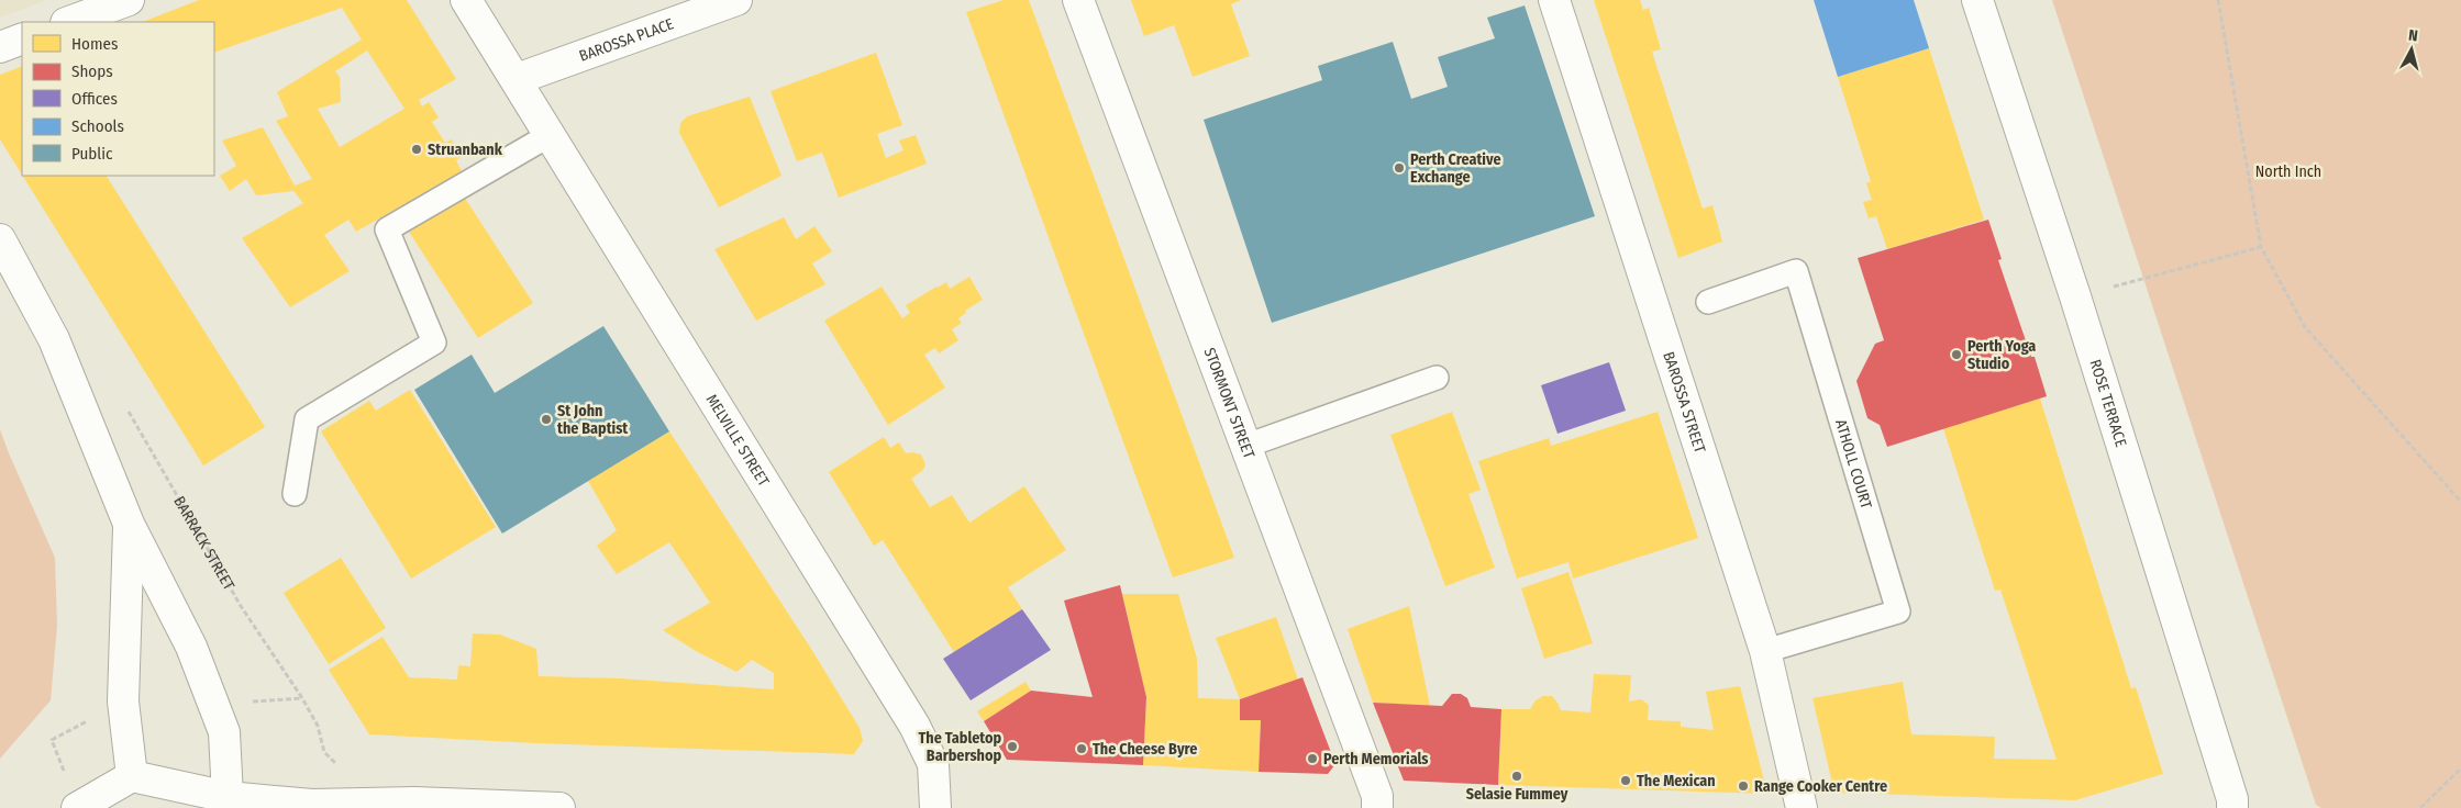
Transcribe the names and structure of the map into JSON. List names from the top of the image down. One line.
{"streets":{"street":["BAROSSA PLACE","BAROSSA STREET","ROSE TERRACE","STORMONT STREET","MELVILLE STREET"],"lane":["ATHOLL COURT"],"path":["BARRACK STREET"]},"crossings":[["BAROSSA PLACE","MELVILLE STREET"],["BAROSSA STREET","ATHOLL COURT"]],"parks":["North Inch"],"places":["Struanbank","Perth Creative Exchange","Perth Yoga Studio","St John the Baptist","The Tabletop Barbershop","The Cheese Byre","Perth Memorials","Selasie Fummey","The Mexican","Range Cooker Centre"],"legend":["Homes","Shops","Offices","Schools","Public"],"north":"top"}
